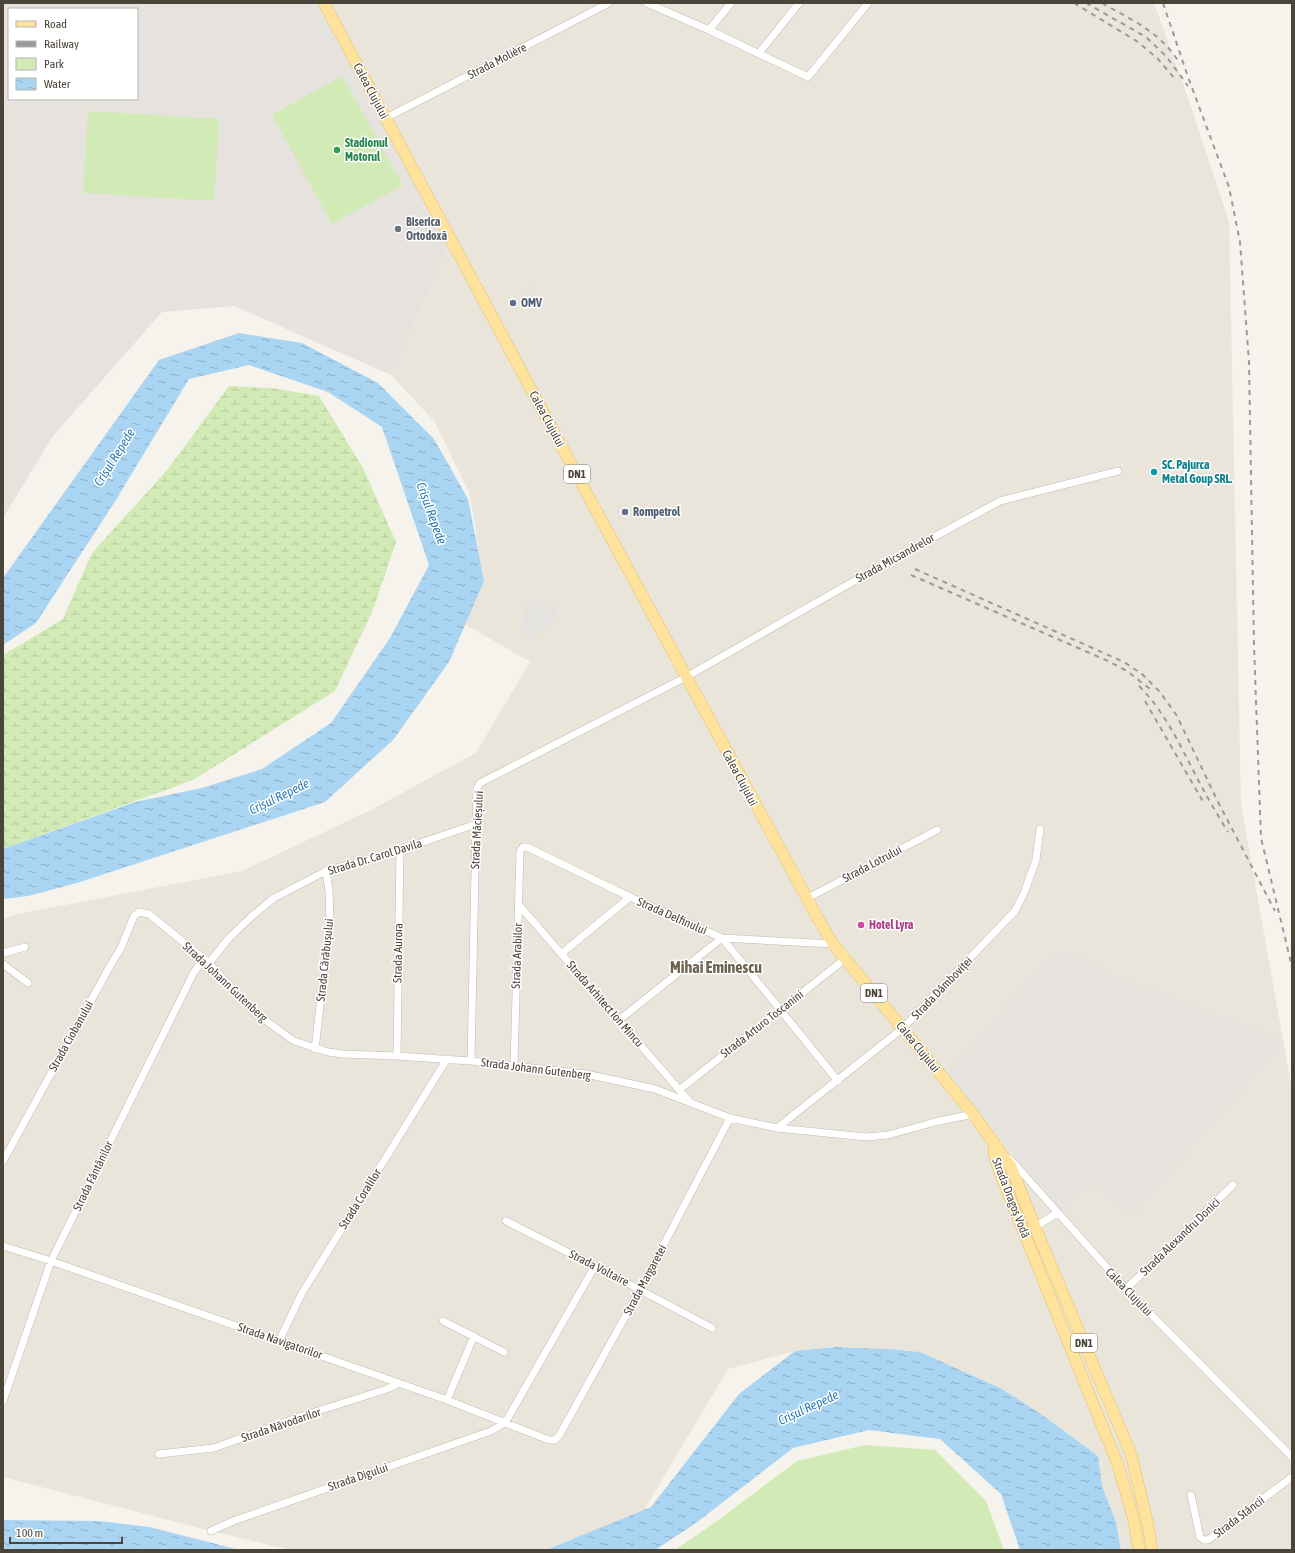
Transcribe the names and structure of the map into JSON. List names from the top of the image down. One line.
{"streets":{"main road":["Calea Clujului","DN1","Strada Dragoș Vodă"],"street":["Strada Molière","Strada Micsandrelor","Strada Măcieșului","Strada Dr. Carol Davila","Strada Lotrului","Strada Delfinului","Strada Aurora","Strada Arabilor","Strada Cărăbușului","Strada Johann Gutenberg","Strada Dâmboviței","Strada Arhitect Ion Mincu","Strada Arturo Toscanini","Strada Ciobanului","Strada Fântânilor","Strada Coralilor","Strada Alexandru Donici","Strada Voltaire","Strada Margaretei","Strada Navigatorilor","Strada Năvodarilor","Strada Digului","Strada Stâncii"]},"crossings":[["Strada Molière","Calea Clujului"],["Calea Clujului","Strada Micsandrelor"],["Calea Clujului","Strada Măcieșului"],["Calea Clujului","Strada Lotrului"],["Calea Clujului","Strada Delfinului"],["Calea Clujului","Strada Johann Gutenberg"],["Calea Clujului","Strada Dâmboviței"],["Calea Clujului","Strada Arturo Toscanini"],["Calea Clujului","Strada Dragoș Vodă"],["Calea Clujului","Strada Alexandru Donici"],["Strada Micsandrelor","Strada Măcieșului"],["Strada Măcieșului","Strada Dr. Carol Davila"],["Strada Măcieșului","Strada Johann Gutenberg"],["Strada Dr. Carol Davila","Strada Aurora"],["Strada Dr. Carol Davila","Strada Cărăbușului"],["Strada Dr. Carol Davila","Strada Johann Gutenberg"],["Strada Dr. Carol Davila","Strada Fântânilor"],["Strada Delfinului","Strada Arabilor"],["Strada Aurora","Strada Johann Gutenberg"],["Strada Arabilor","Strada Johann Gutenberg"],["Strada Arabilor","Strada Arhitect Ion Mincu"],["Strada Cărăbușului","Strada Johann Gutenberg"],["Strada Johann Gutenberg","Strada Dâmboviței"],["Strada Johann Gutenberg","Strada Arhitect Ion Mincu"],["Strada Johann Gutenberg","Strada Ciobanului"],["Strada Johann Gutenberg","Strada Fântânilor"],["Strada Johann Gutenberg","Strada Coralilor"],["Strada Johann Gutenberg","Strada Margaretei"],["Strada Arhitect Ion Mincu","Strada Arturo Toscanini"],["Strada Fântânilor","Strada Navigatorilor"],["Strada Coralilor","Strada Navigatorilor"],["Strada Voltaire","Strada Margaretei"],["Strada Margaretei","Strada Navigatorilor"],["Strada Navigatorilor","Strada Năvodarilor"],["Strada Navigatorilor","Strada Digului"]],"districts":["Mihai Eminescu"],"water":["Crișul Repede"],"places":["Stadionul Motorul","Biserica Ortodoxă","OMV","SC. Pajurca Metal Goup SRL.","Rompetrol","Hotel Lyra"],"legend":["Road","Railway","Park","Water"],"scale_bar":"100 m"}
